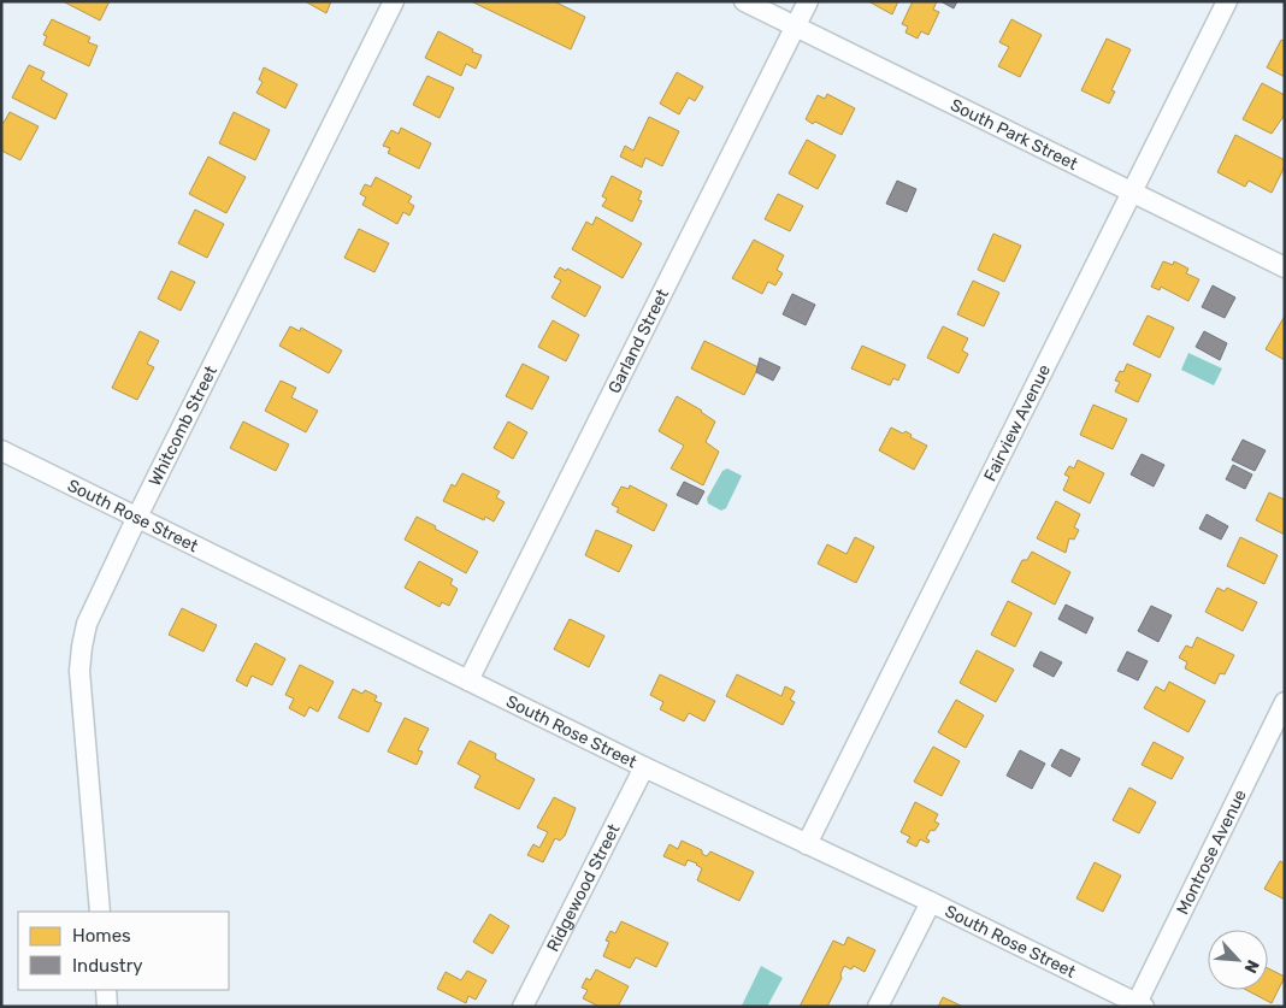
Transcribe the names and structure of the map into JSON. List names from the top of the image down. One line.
{"streets":{"street":["South Park Street","Garland Street","Fairview Avenue","Whitcomb Street","South Rose Street","Montrose Avenue","Ridgewood Street"]},"crossings":[["South Park Street","Garland Street"],["South Park Street","Fairview Avenue"],["Garland Street","South Rose Street"],["Fairview Avenue","South Rose Street"],["Whitcomb Street","South Rose Street"],["South Rose Street","Montrose Avenue"],["South Rose Street","Ridgewood Street"]],"legend":["Homes","Industry"],"north":"bottom right"}
